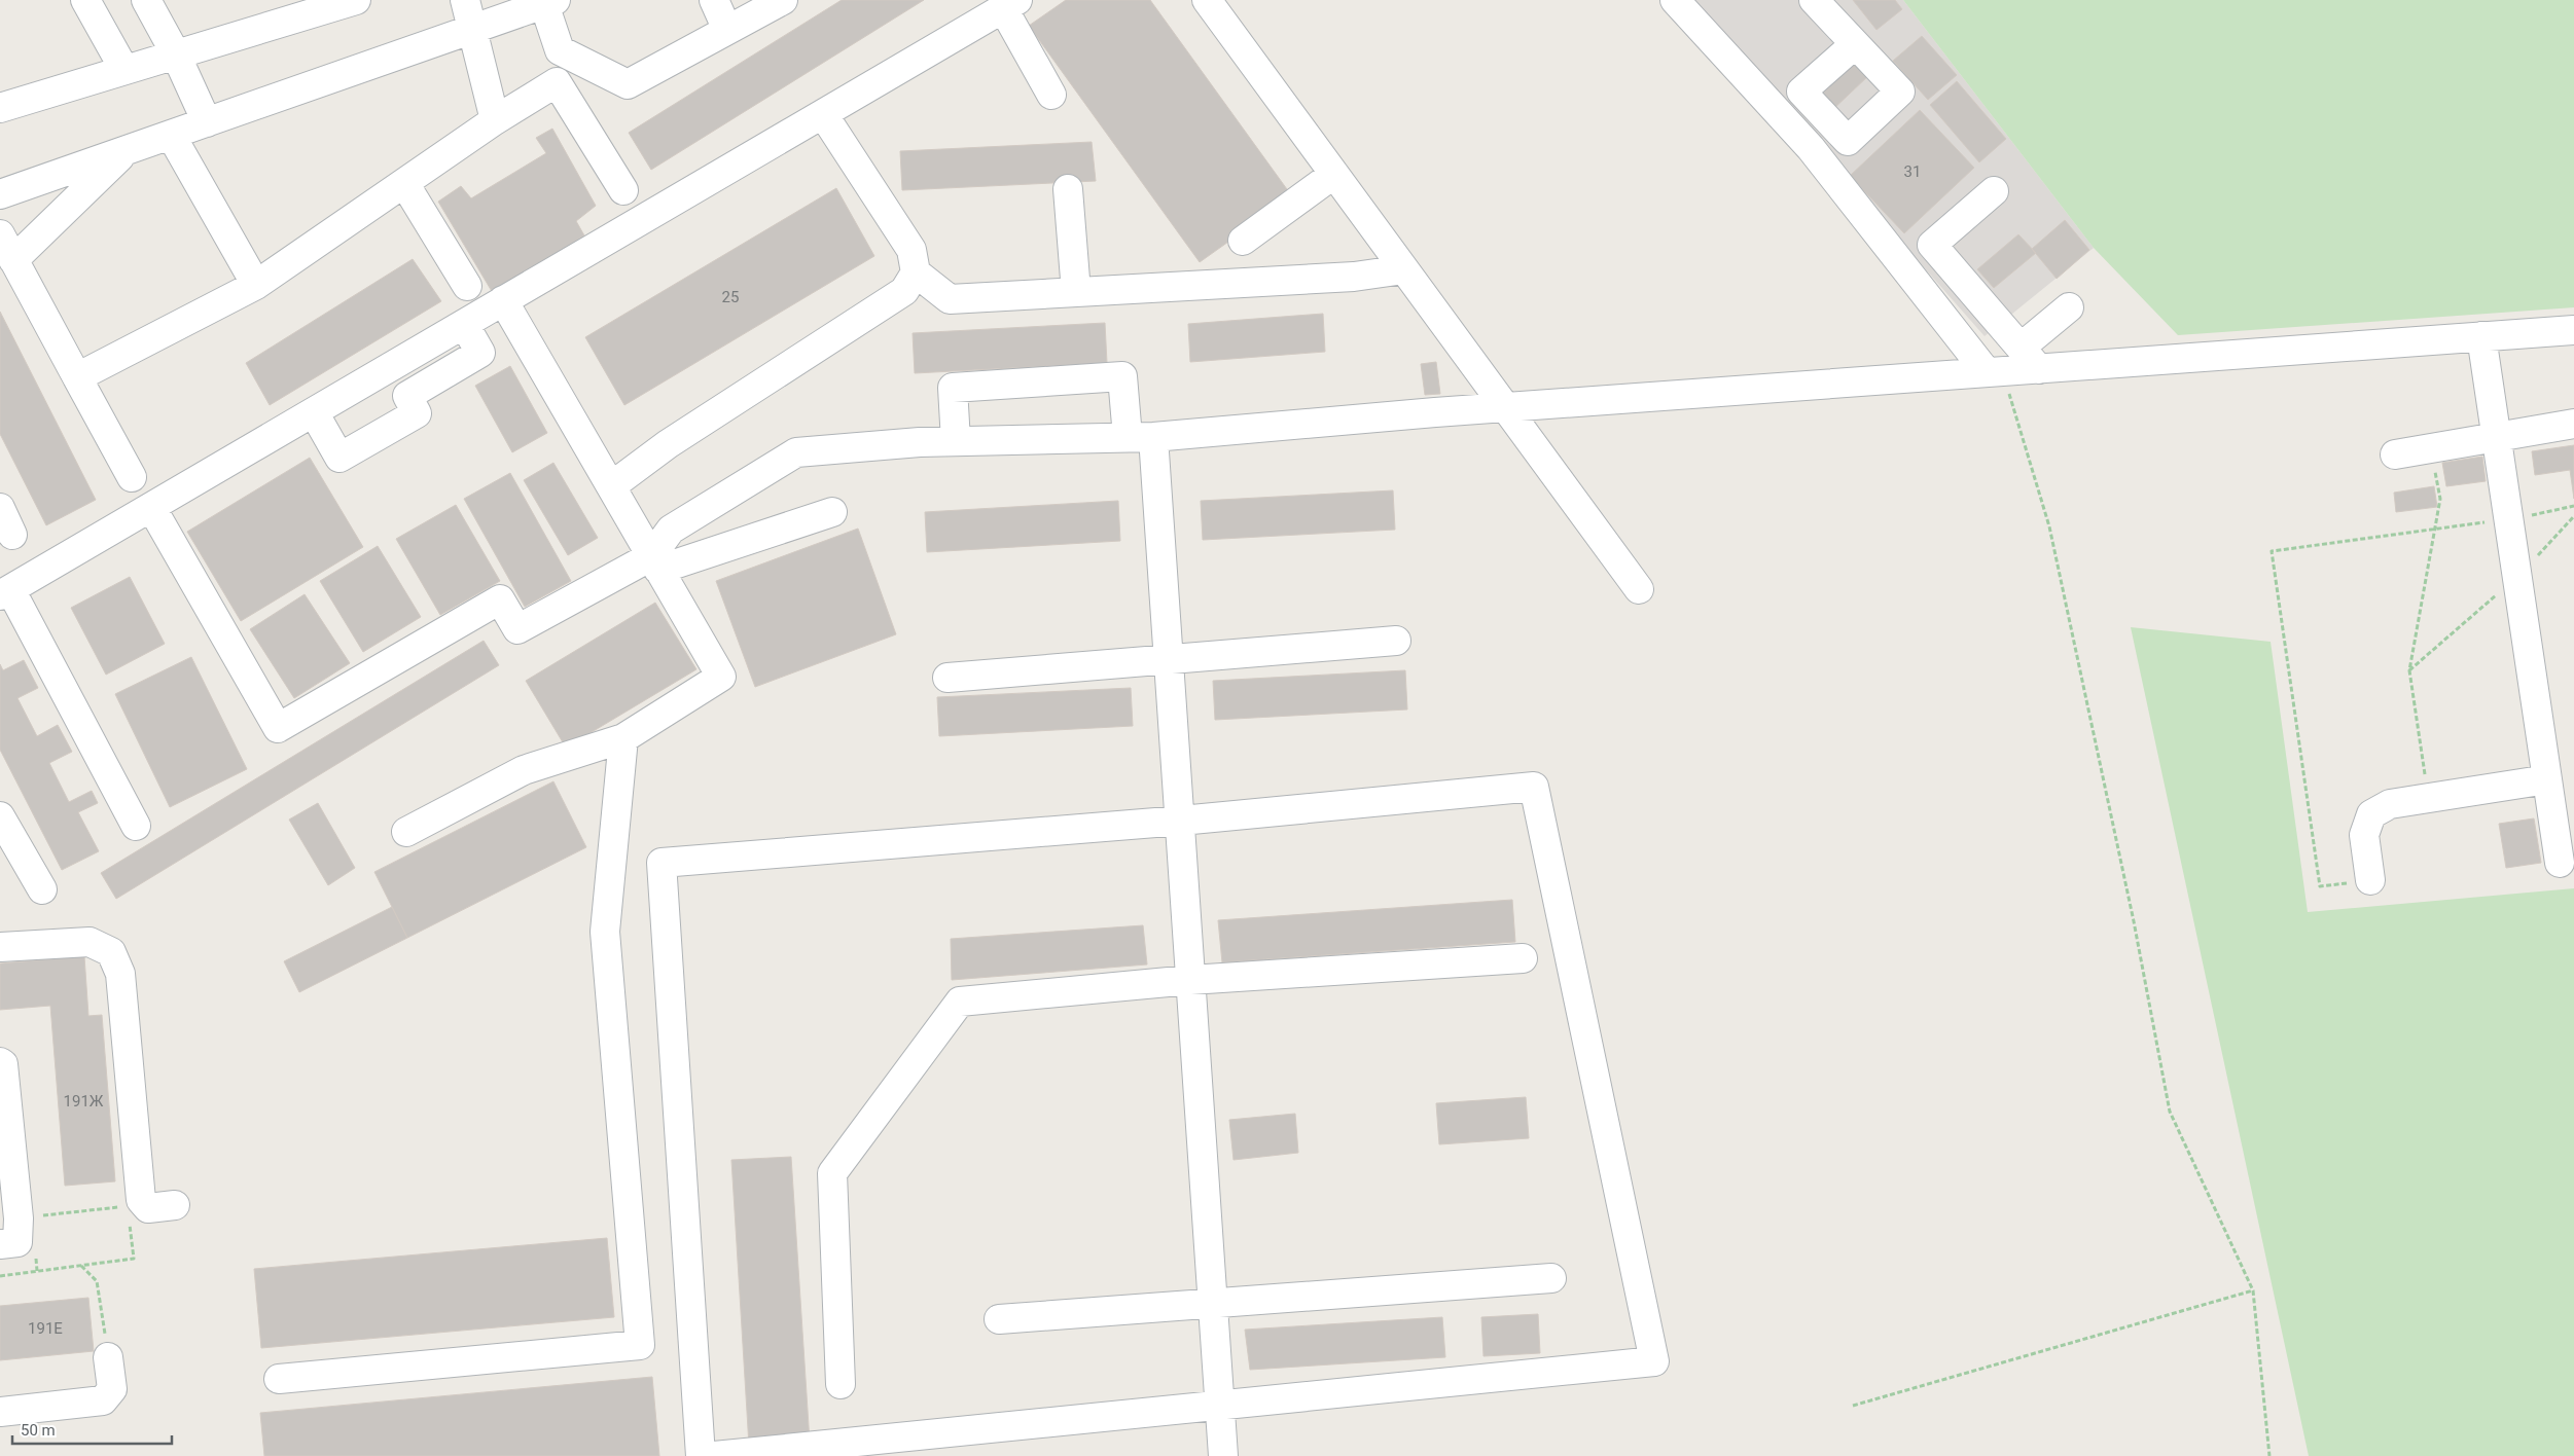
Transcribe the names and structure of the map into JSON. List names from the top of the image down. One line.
{"house_numbers":["31","25","191Ж","191Е"],"scale_bar":"50 m"}
